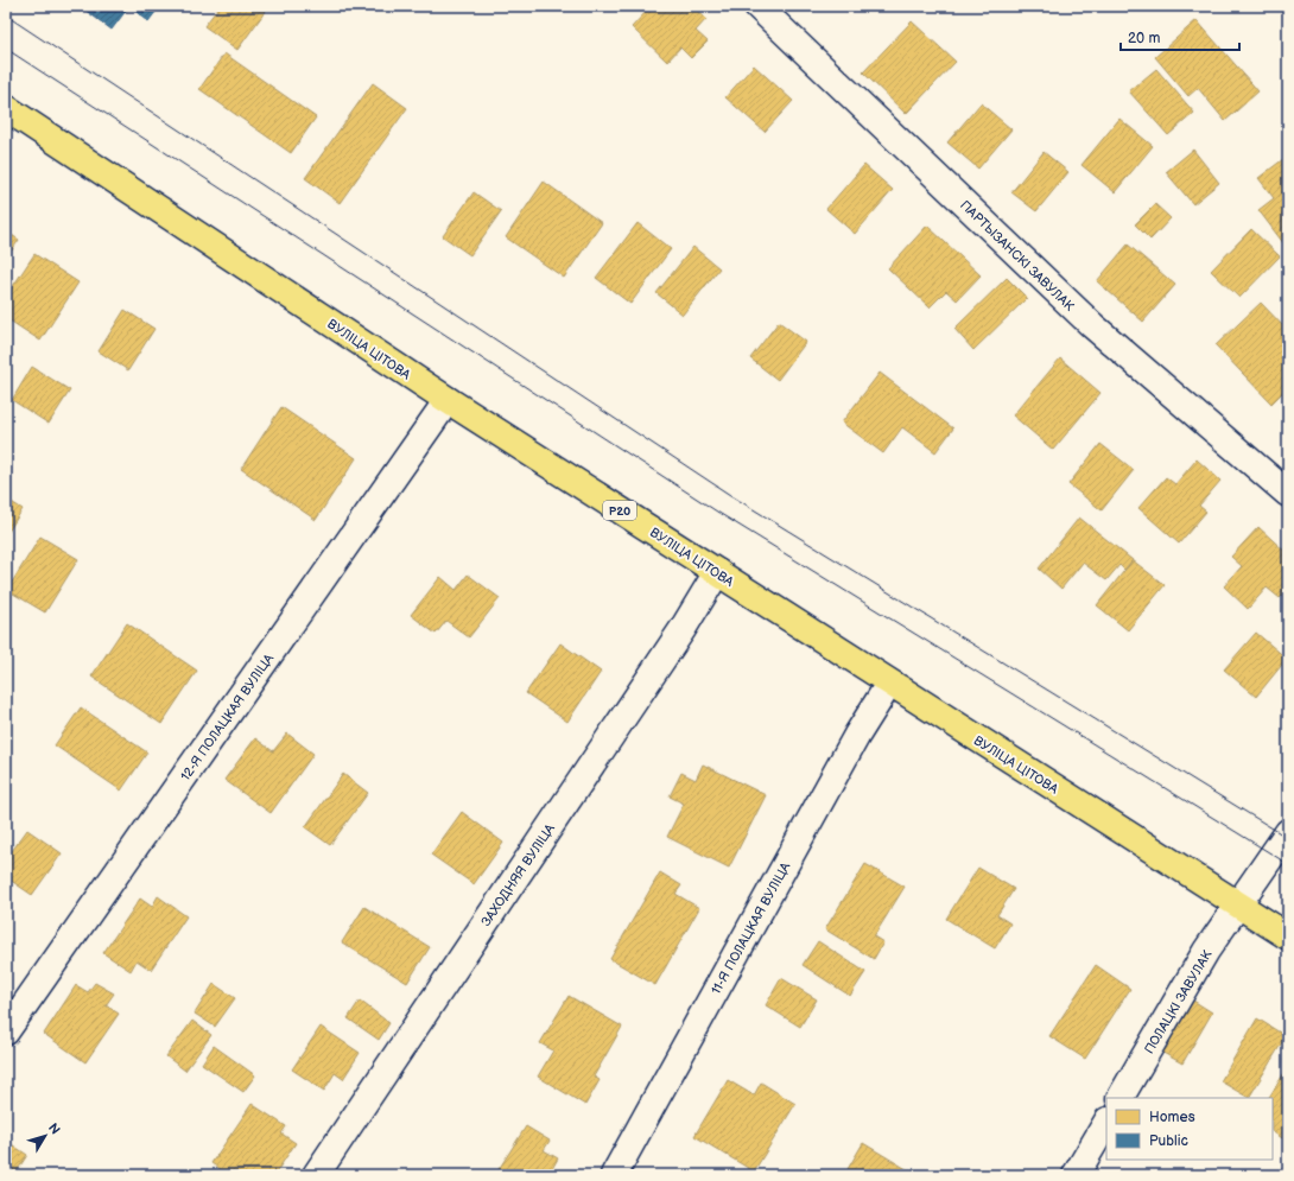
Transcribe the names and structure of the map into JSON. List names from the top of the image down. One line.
{"streets":{"main road":["ВУЛІЦА ЦІТОВА","Р20"],"street":["ПАРТЫЗАНСКІ ЗАВУЛАК","12-Я ПОЛАЦКАЯ ВУЛІЦА","ЗАХОДНЯЯ ВУЛІЦА","11-Я ПОЛАЦКАЯ ВУЛІЦА","ПОЛАЦКІ ЗАВУЛАК"]},"crossings":[["ВУЛІЦА ЦІТОВА","12-Я ПОЛАЦКАЯ ВУЛІЦА"],["ВУЛІЦА ЦІТОВА","ЗАХОДНЯЯ ВУЛІЦА"],["ВУЛІЦА ЦІТОВА","11-Я ПОЛАЦКАЯ ВУЛІЦА"],["ВУЛІЦА ЦІТОВА","ПОЛАЦКІ ЗАВУЛАК"]],"legend":["Homes","Public"],"scale_bar":"20 m","north":"top right"}
